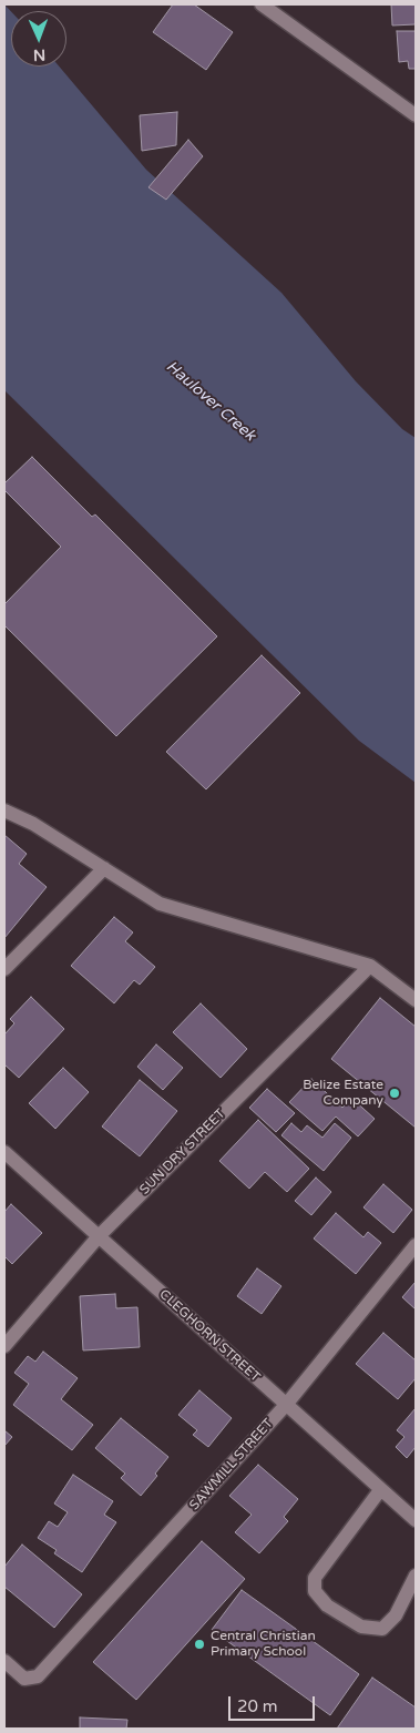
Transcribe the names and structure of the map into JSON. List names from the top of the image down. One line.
{"streets":{"street":["SUN DRY STREET","CLEGHORN STREET","SAWMILL STREET"]},"crossings":[["SUN DRY STREET","CLEGHORN STREET"],["CLEGHORN STREET","SAWMILL STREET"]],"water":["Haulover Creek"],"places":["Belize Estate Company","Central Christian Primary School"],"scale_bar":"20 m","north":"bottom"}
